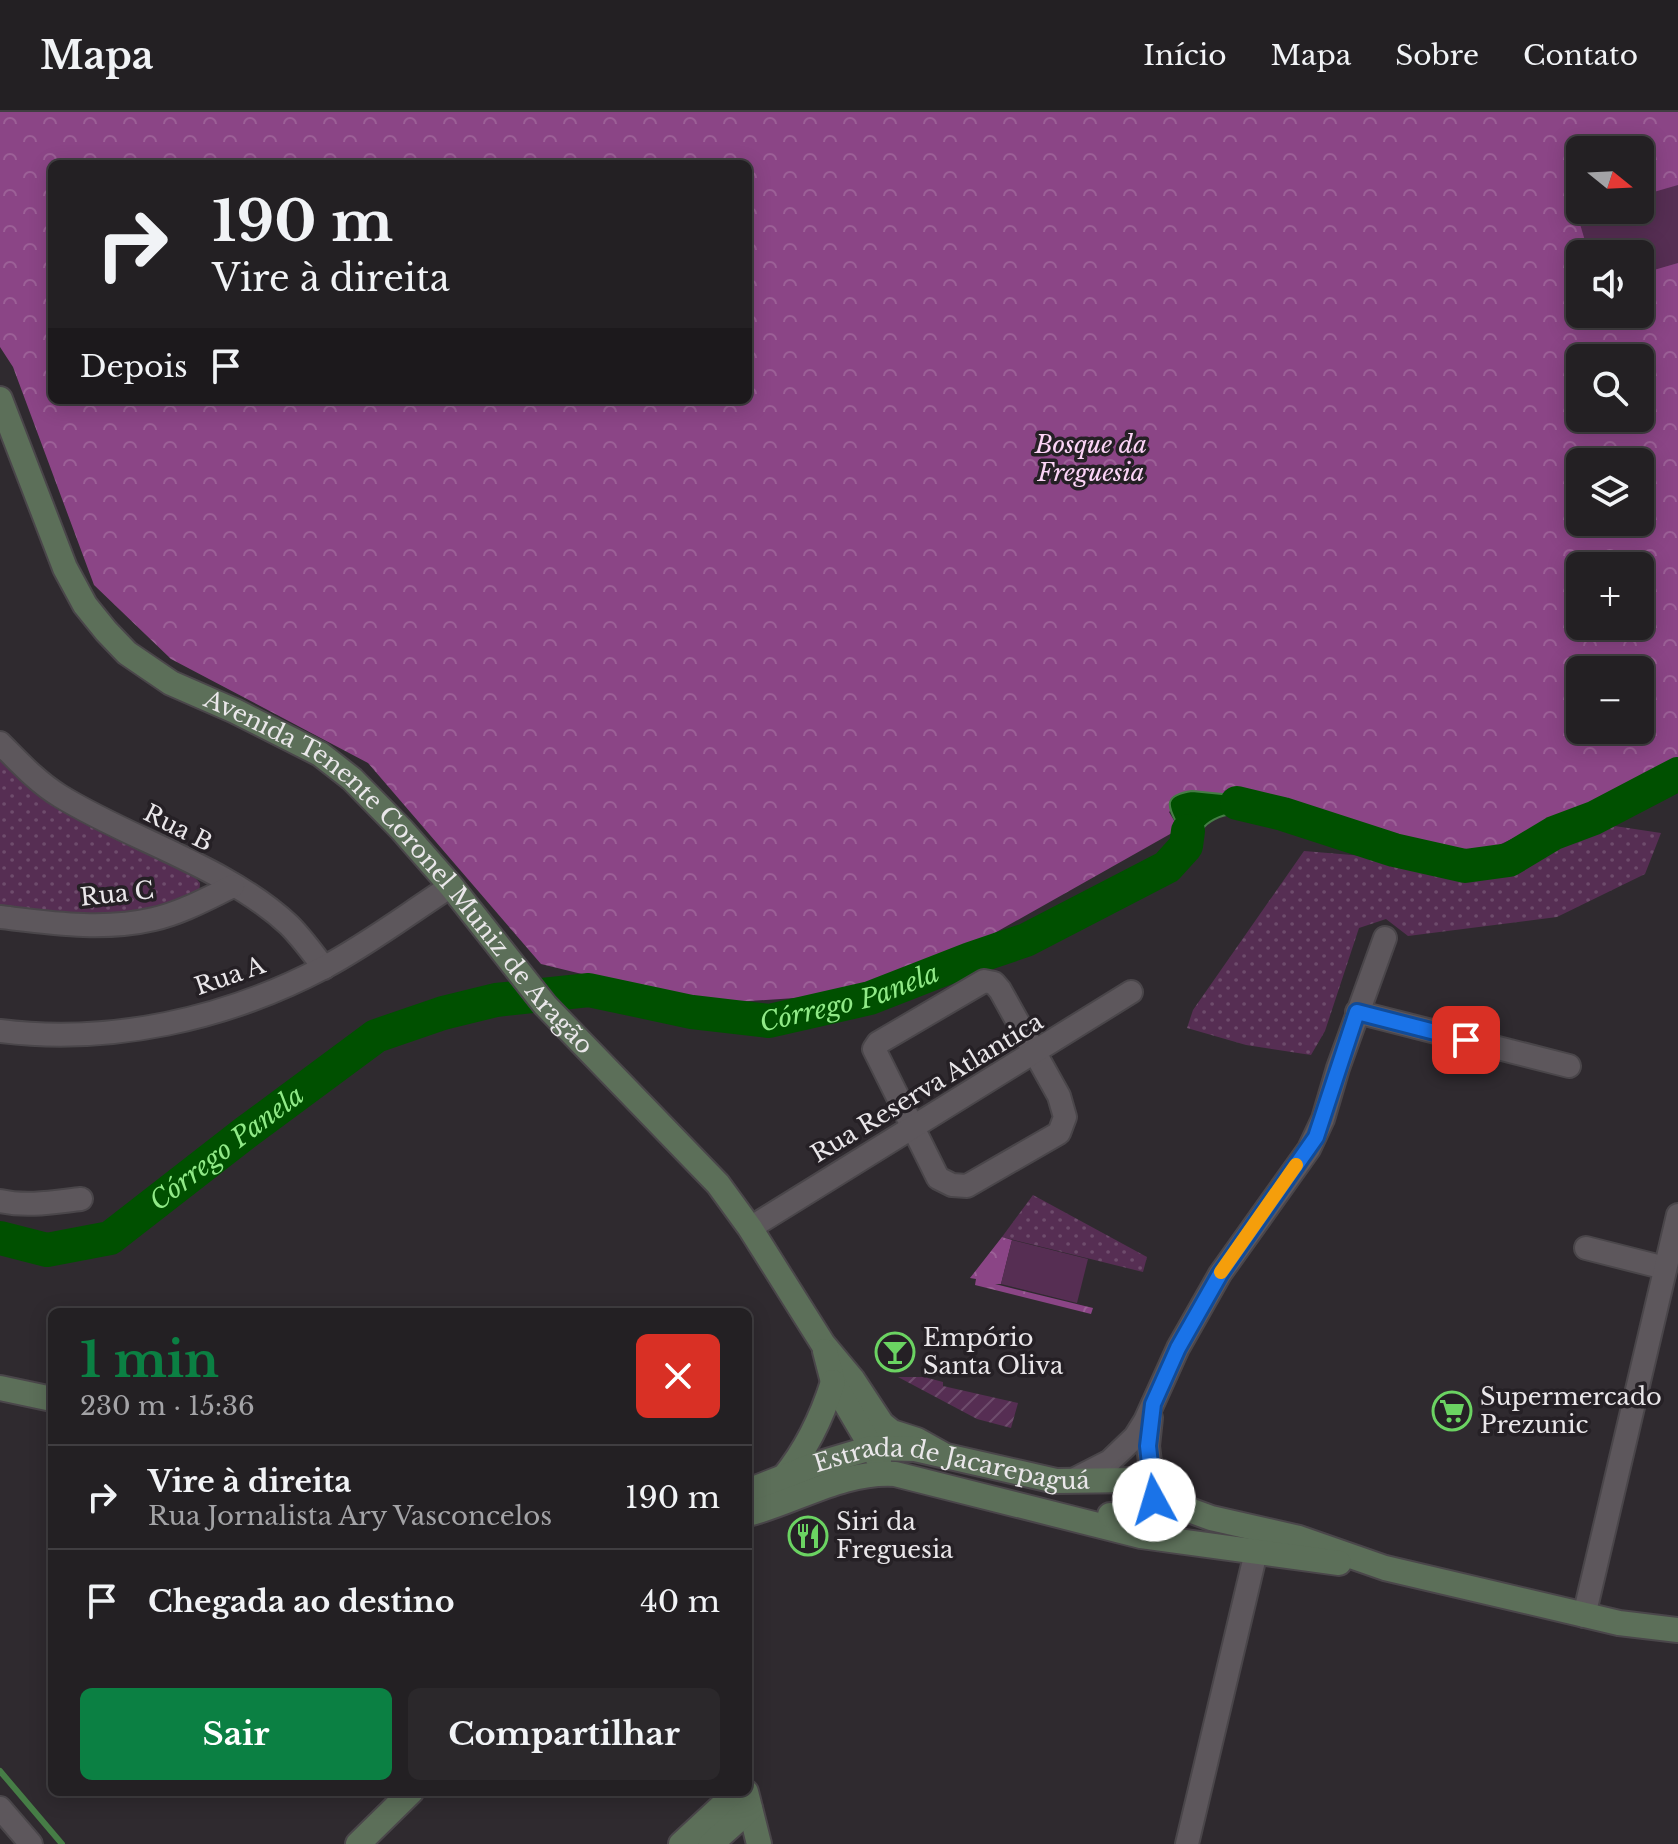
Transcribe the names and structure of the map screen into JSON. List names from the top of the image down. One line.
{"streets":{"main road":["Avenida Tenente Coronel Muniz de Aragão","Estrada de Jacarepaguá"],"street":["Rua B","Rua C","Rua A","Rua Reserva Atlantica"]},"crossings":[["Rua B","Rua C"],["Rua B","Rua A"],["Avenida Tenente Coronel Muniz de Aragão","Rua A"],["Avenida Tenente Coronel Muniz de Aragão","Rua Reserva Atlantica"],["Avenida Tenente Coronel Muniz de Aragão","Estrada de Jacarepaguá"]],"water":["Córrego Panela"],"parks":["Bosque da Freguesia"],"places":{"bar":["Empório Santa Oliva"],"supermarket":["Supermercado Prezunic"],"restaurant":["Siri da Freguesia"]},"north":"right","page":{"header":"Mapa","nav":["Início","Mapa","Sobre","Contato"],"map_buttons":["+","−"],"turn":["190 m","Vire à direita"],"then":"Depois","heading":["1 min","230 m · 15:36"],"list":[{"name":"Vire à direita","note":"Rua Jornalista Ary Vasconcelos","value":"190 m"},{"name":"Chegada ao destino","value":"40 m"}],"buttons":["Sair","Compartilhar"]}}
